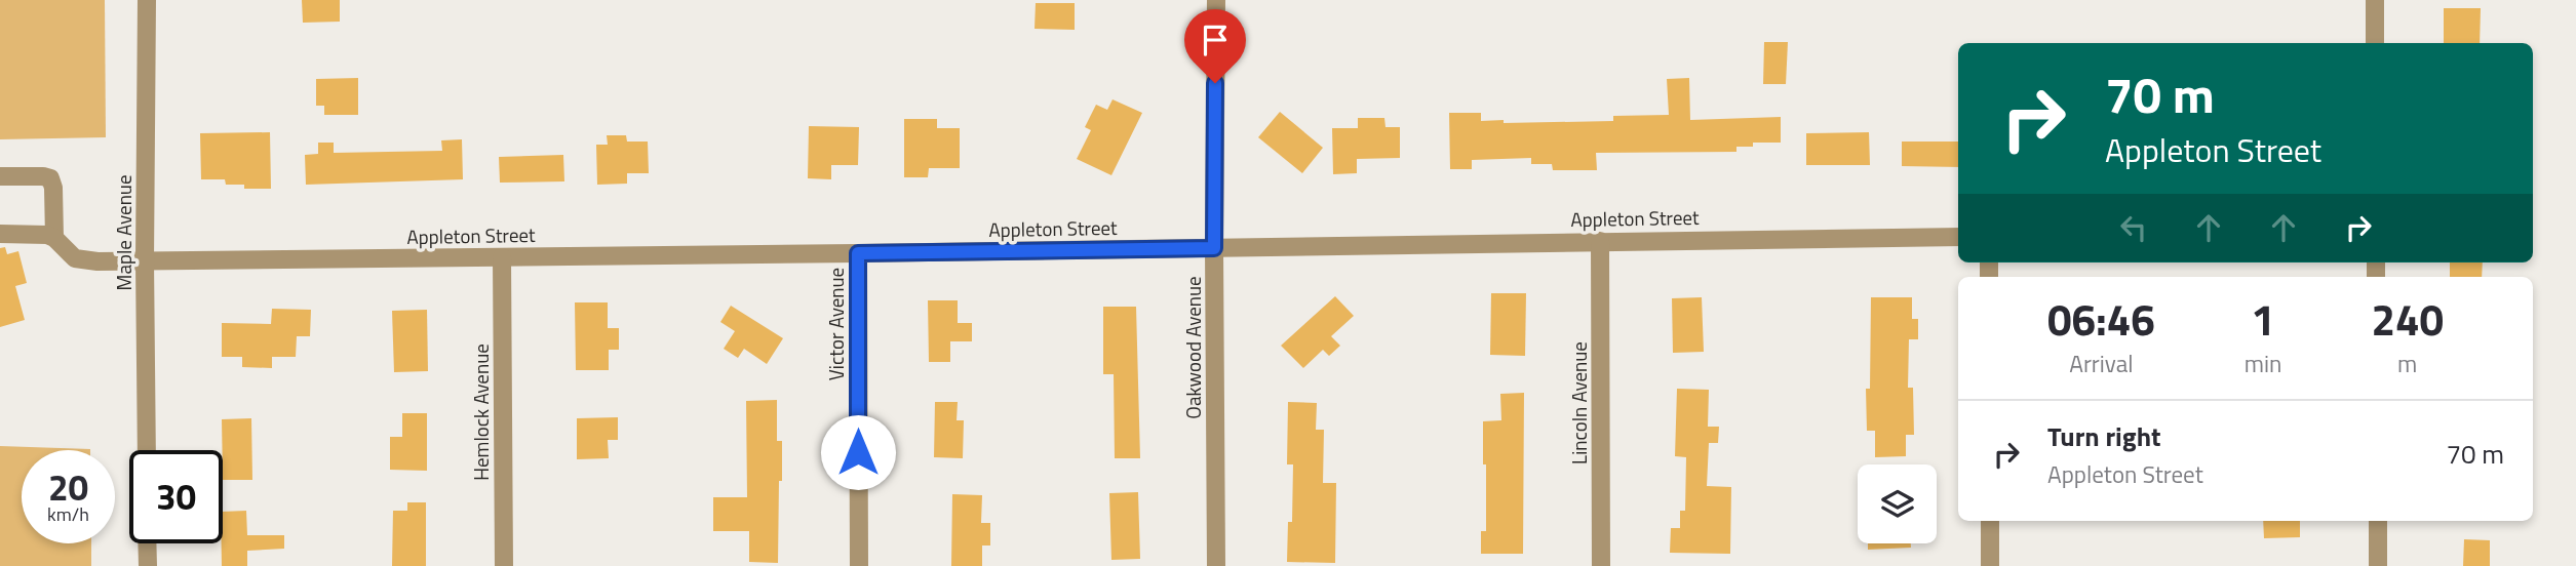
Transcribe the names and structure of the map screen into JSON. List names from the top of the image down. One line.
{"streets":{"street":["Appleton Street","Maple Avenue","Victor Avenue","Oakwood Avenue","Lincoln Avenue","Hemlock Avenue"]},"crossings":[["Appleton Street","Maple Avenue"],["Appleton Street","Victor Avenue"],["Appleton Street","Oakwood Avenue"],["Appleton Street","Lincoln Avenue"],["Appleton Street","Hemlock Avenue"]],"page":{"turn":["70 m","Appleton Street"],"eta":["06:46","Arrival","1","min","240","m"],"list":[{"name":"Turn right","note":"Appleton Street","value":"70 m"}],"speed":"20 km/h","limit":"30"}}
